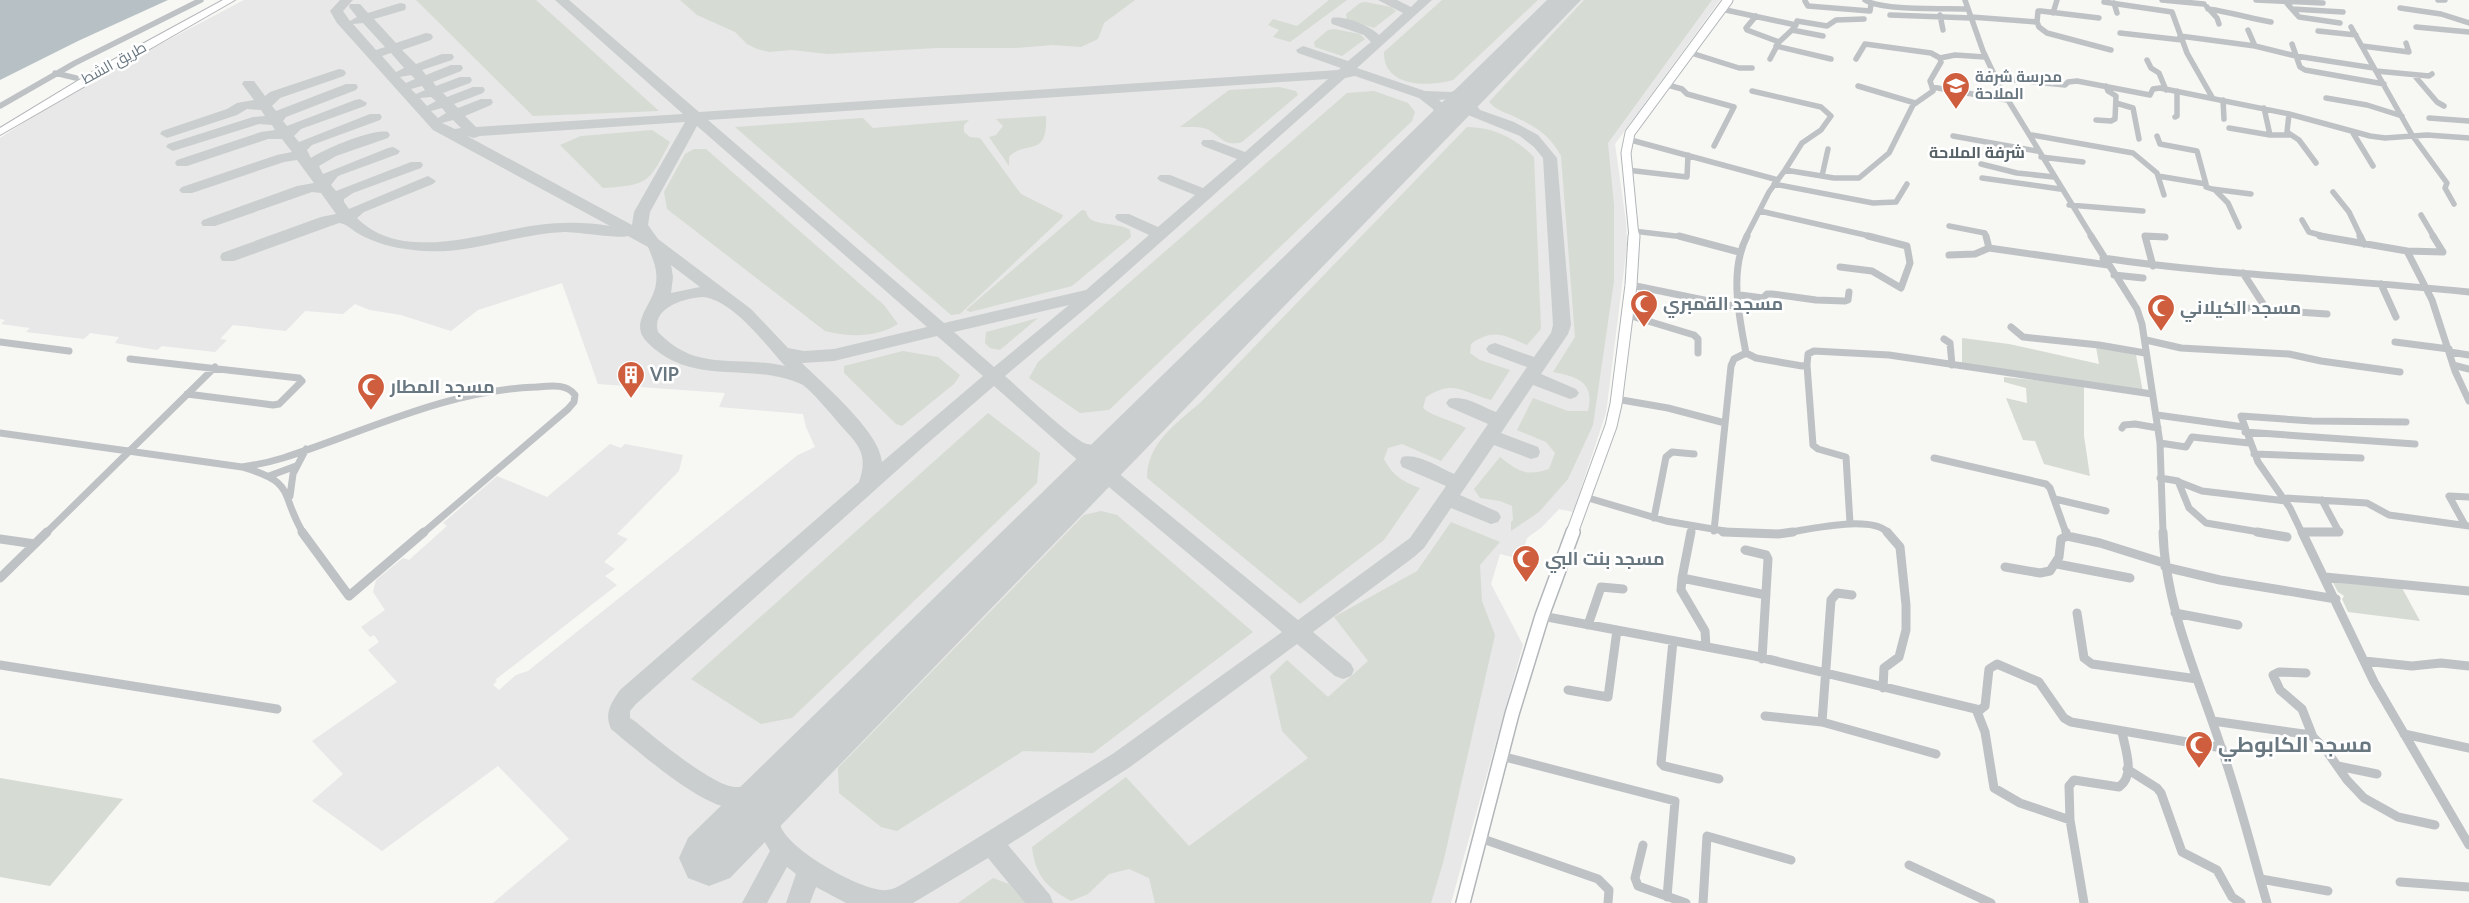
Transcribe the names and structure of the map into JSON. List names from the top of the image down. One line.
{"streets":{"highway":["طريق الشط"]},"districts":["شرفة الملاحة"],"places":{"school or university":["مدرسة شرفة الملاحة"],"mosque":["مسجد القمبري","مسجد الكيلاني","مسجد المطار","مسجد بنت البي","مسجد الكابوطي"],"building":["VIP"]}}
